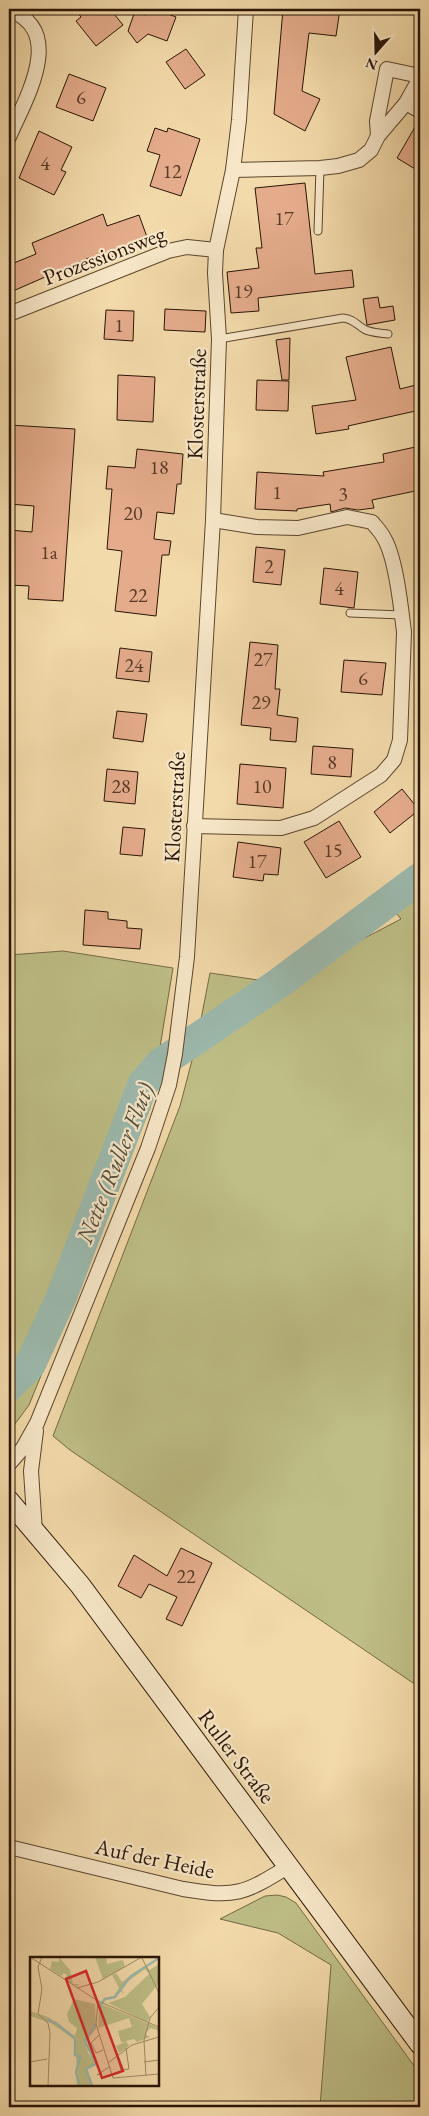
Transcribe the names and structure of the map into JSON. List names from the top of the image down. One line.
{"streets":{"main road":["Ruller Straße"],"street":["Prozessionsweg","Klosterstraße","Auf der Heide"]},"crossings":[["Prozessionsweg","Klosterstraße"],["Klosterstraße","Ruller Straße"],["Ruller Straße","Auf der Heide"]],"water":["Nette (Ruller Flut)"],"house_numbers":["6","4","12","17","19","1","18","1","3","20","1a","2","4","22","27","24","6","29","8","28","10","15","17","22"],"north":"bottom"}
